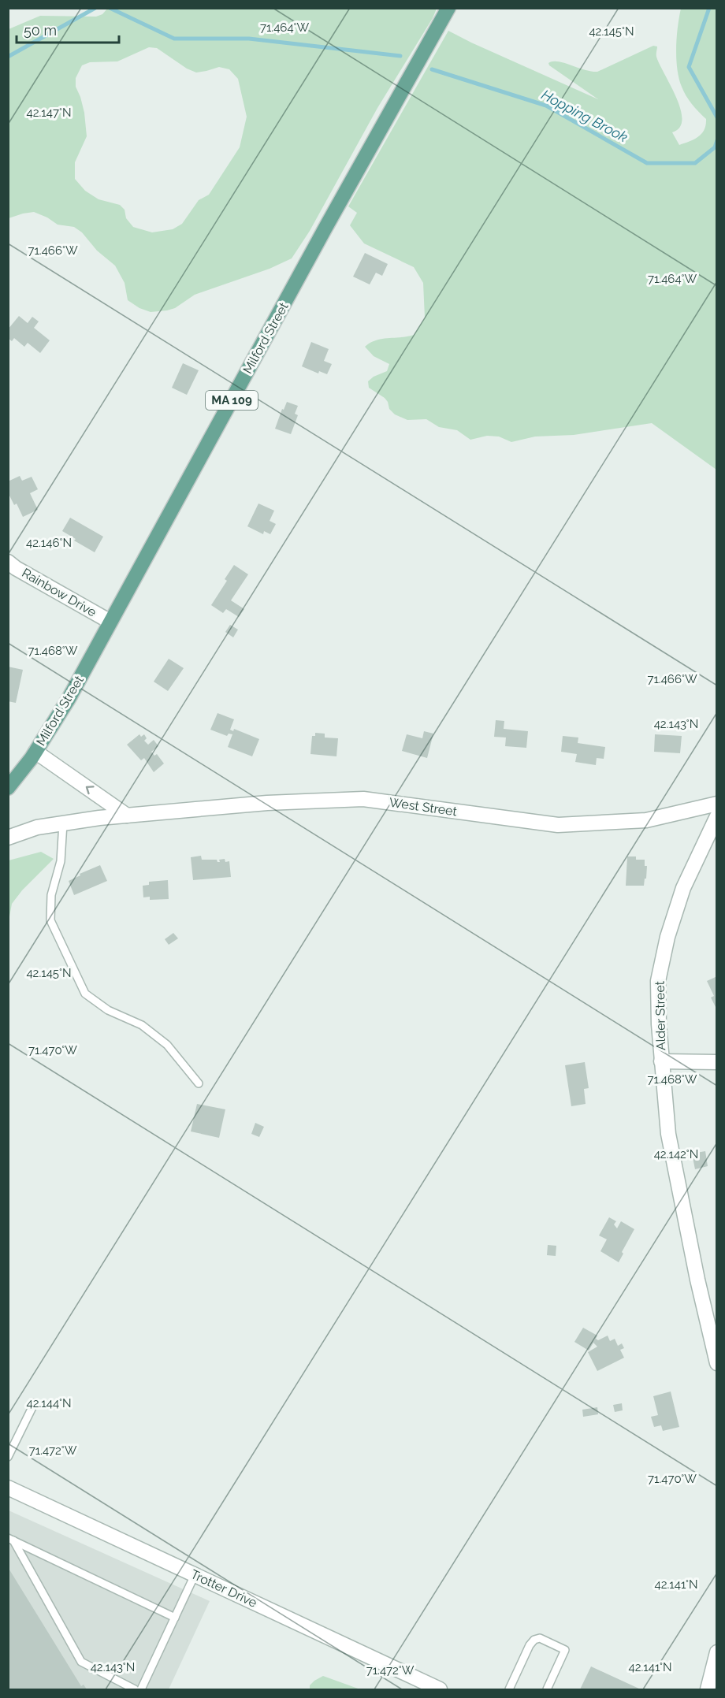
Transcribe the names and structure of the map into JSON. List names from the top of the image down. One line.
{"streets":{"main road":["Milford Street","MA 109"],"street":["Rainbow Drive","West Street","Alder Street","Trotter Drive"]},"crossings":[["Milford Street","Rainbow Drive"]],"water":["Hopping Brook"],"scale_bar":"50 m","coordinates":["71.464°W","42.145°N","42.147°N","71.466°W","42.146°N","71.468°W","42.143°N","71.470°W","42.142°N","42.144°N","71.472°W","42.141°N"]}
